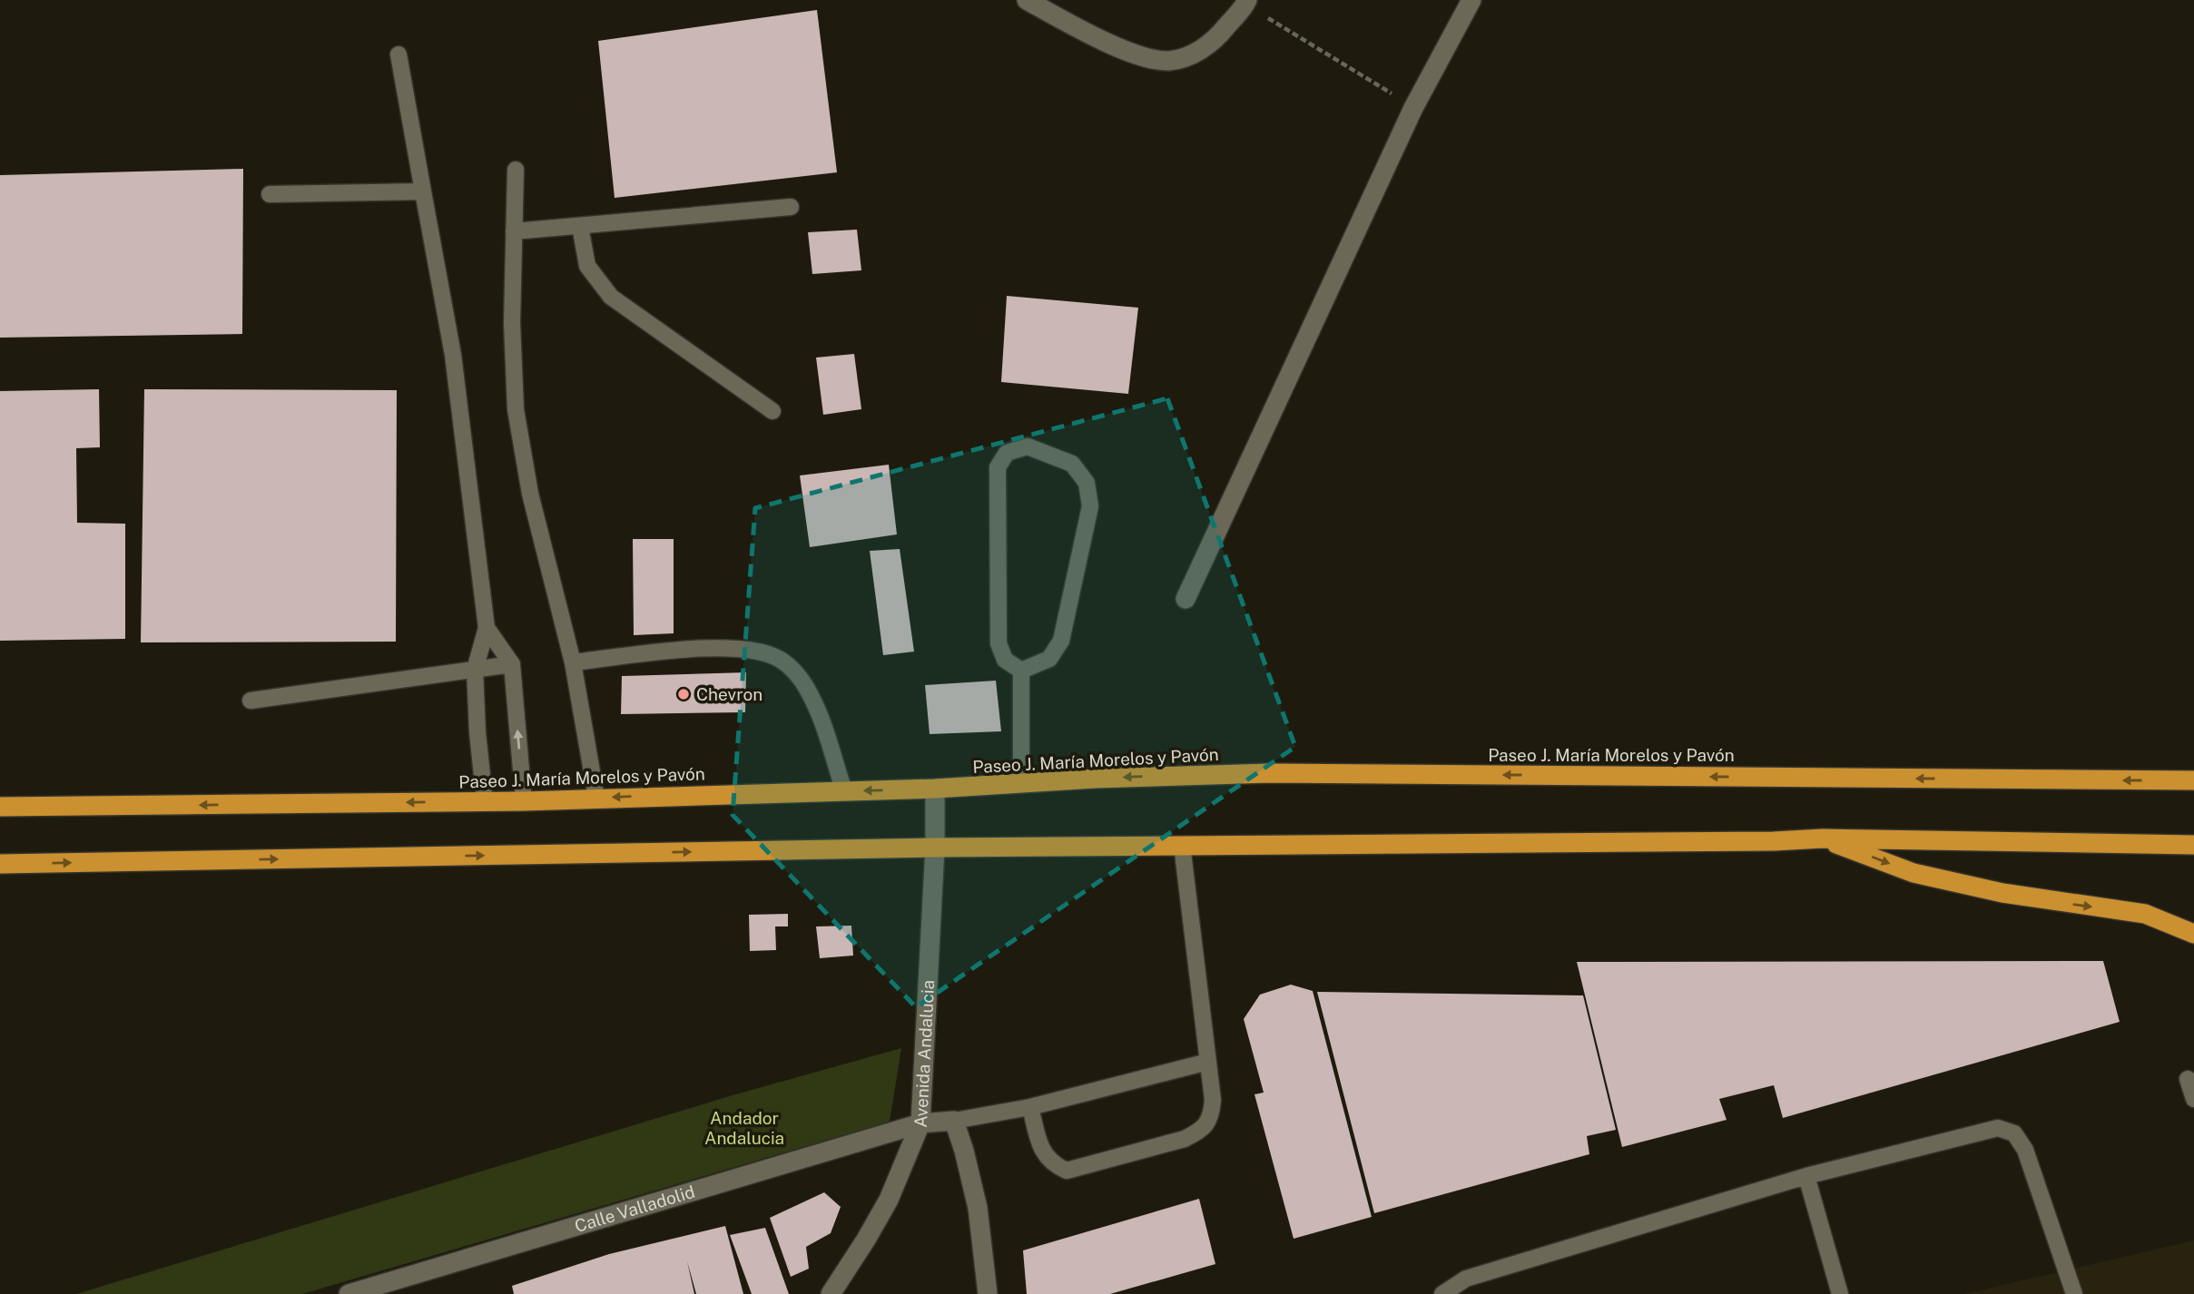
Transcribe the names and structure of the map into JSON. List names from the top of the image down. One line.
{"streets":{"highway":["Paseo J. María Morelos y Pavón"],"street":["Avenida Andalucia","Calle Valladolid"]},"crossings":[["Paseo J. María Morelos y Pavón","Avenida Andalucia"],["Avenida Andalucia","Calle Valladolid"]],"parks":["Andador Andalucia"],"places":["Chevron"]}
